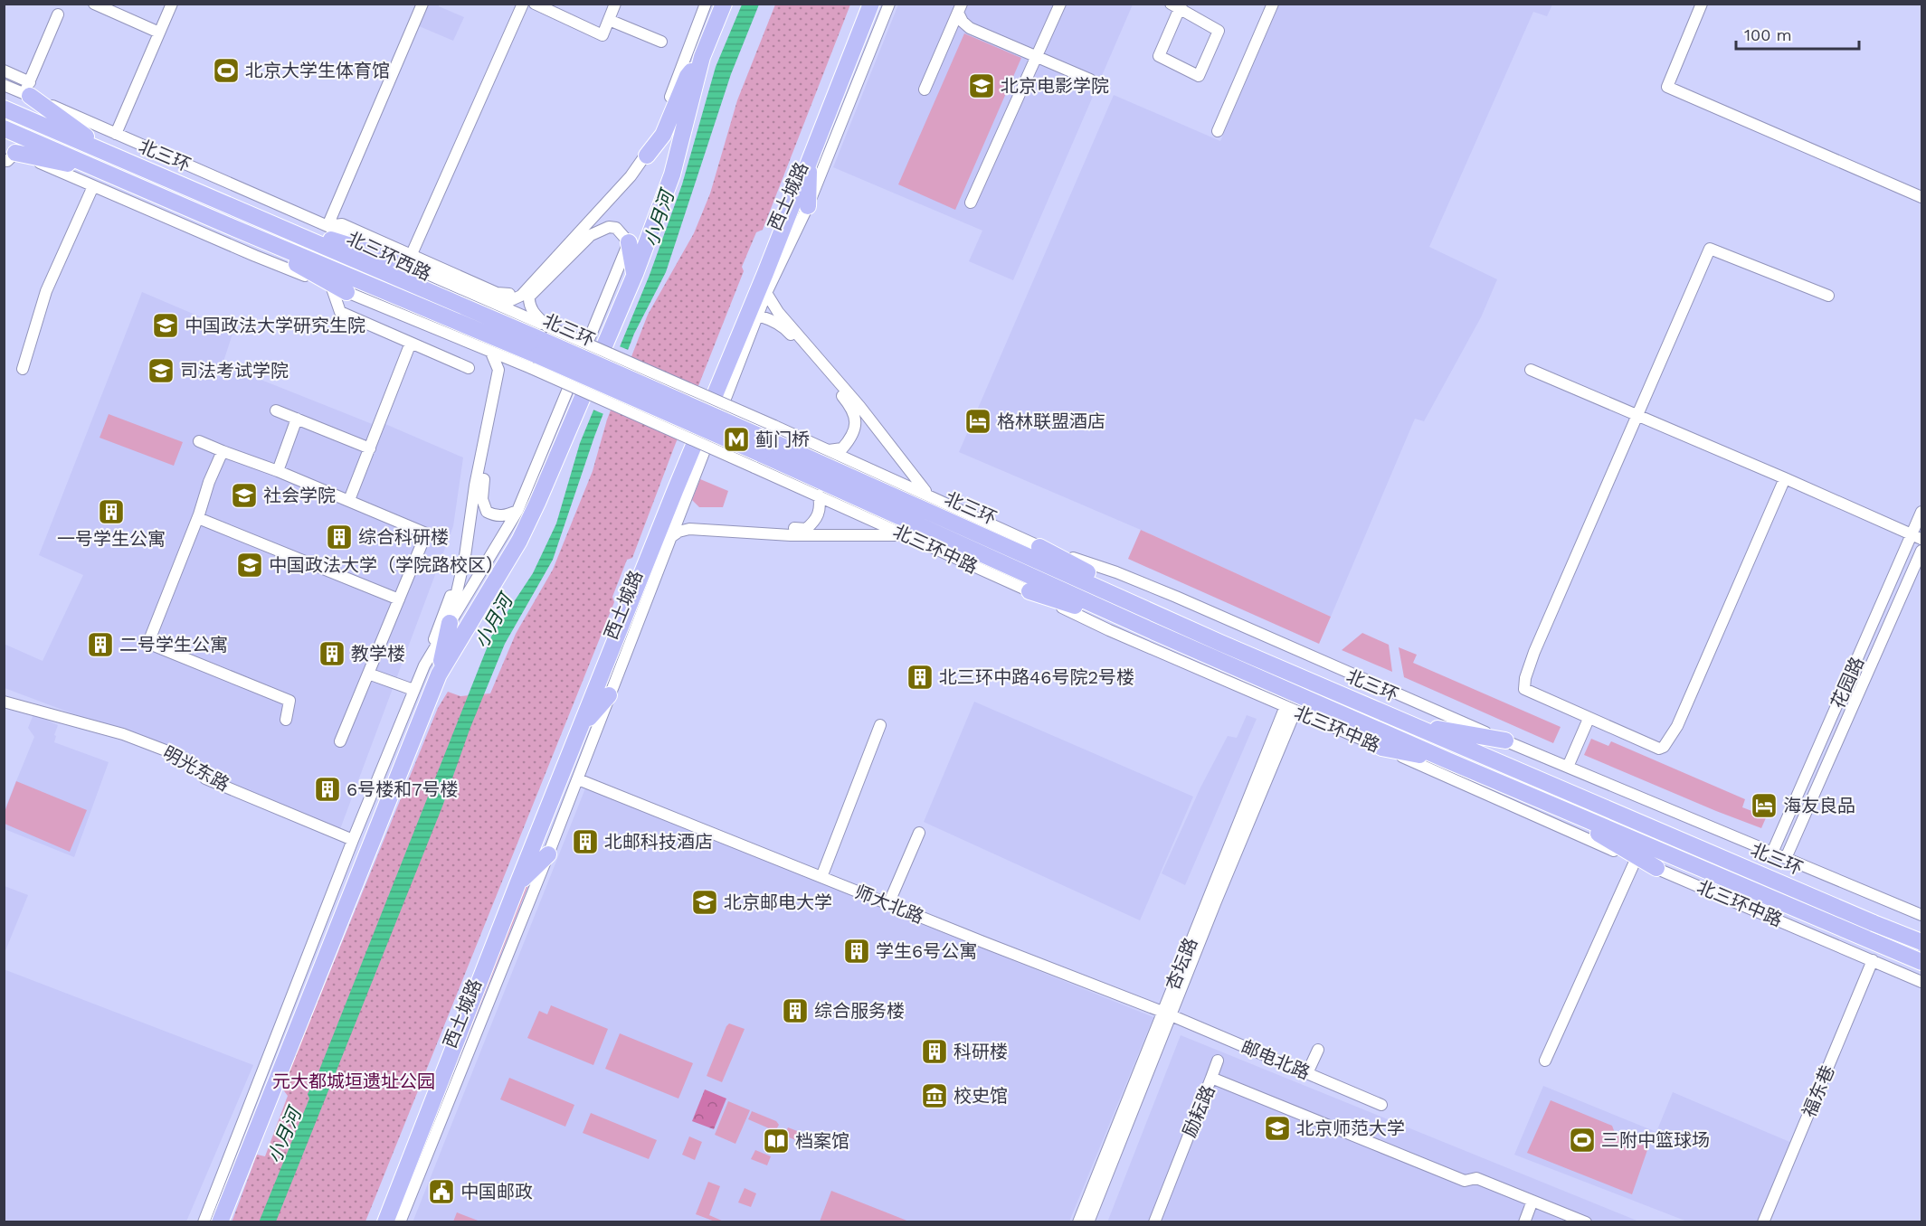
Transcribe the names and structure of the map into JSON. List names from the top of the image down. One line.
{"streets":{"highway":["北三环","西土城路"],"street":["北三环西路","北三环中路","花园路","明光东路","师大北路","杏坛路","邮电北路","福东巷","励耘路"]},"crossings":[["北三环","北三环西路"],["北三环","北三环中路"],["西土城路","师大北路"],["北三环西路","北三环中路"],["北三环中路","杏坛路"],["北三环中路","福东巷"],["师大北路","杏坛路"],["师大北路","邮电北路"],["杏坛路","邮电北路"]],"water":["小月河"],"parks":["元大都城垣遗址公园"],"places":{"sports":["北京大学生体育馆","三附中篮球场"],"school or university":["北京电影学院","中国政法大学研究生院","司法考试学院","社会学院","中国政法大学（学院路校区）","北京邮电大学","北京师范大学"],"hotel":["格林联盟酒店","海友良品"],"metro station":["蓟门桥"],"building":["一号学生公寓","综合科研楼","二号学生公寓","教学楼","北三环中路46号院2号楼","6号楼和7号楼","北邮科技酒店","学生6号公寓","综合服务楼","科研楼"],"museum":["校史馆"],"library":["档案馆"],"public building":["中国邮政"]},"scale_bar":"100 m"}
